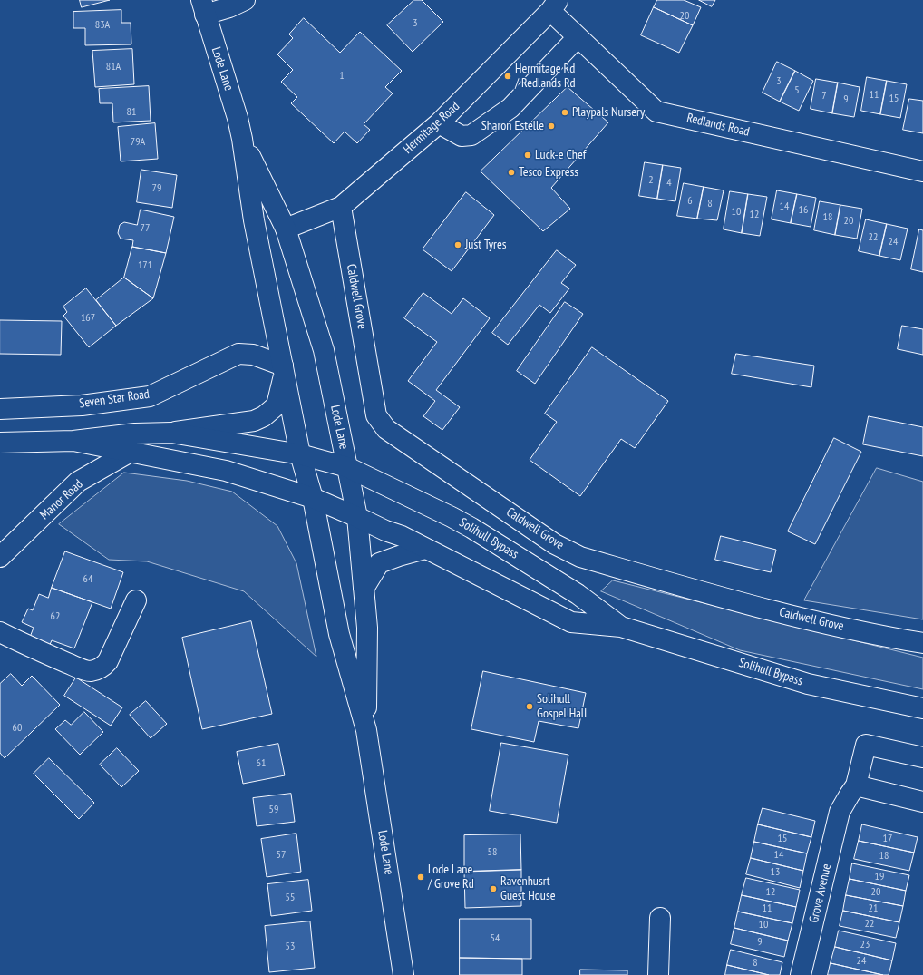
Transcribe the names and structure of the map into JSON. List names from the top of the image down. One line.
{"streets":{"main road":["Lode Lane","Redlands Road","Hermitage Road","Caldwell Grove","Seven Star Road","Manor Road","Solihull Bypass","Grove Avenue"]},"crossings":[["Lode Lane","Hermitage Road"],["Lode Lane","Seven Star Road"],["Lode Lane","Solihull Bypass"],["Redlands Road","Hermitage Road"],["Hermitage Road","Caldwell Grove"]],"places":["Hermitage Rd / Redlands Rd","Playpals Nursery","Sharon Estelle","Luck-e Chef","Tesco Express","Just Tyres","Solihull Gospel Hall","Lode Lane / Grove Rd","Ravenhusrt Guest House"],"house_numbers":["20","3","83A","81A","1","3","5","11","7","15","9","81","79A","2","4","79","6","8","14","16","10","12","18","20","77","22","24","171","167","64","62","60","61","59","15","17","58","57","14","18","13","19","12","20","55","11","21","22","10","54","9","23","53","24","8"]}
